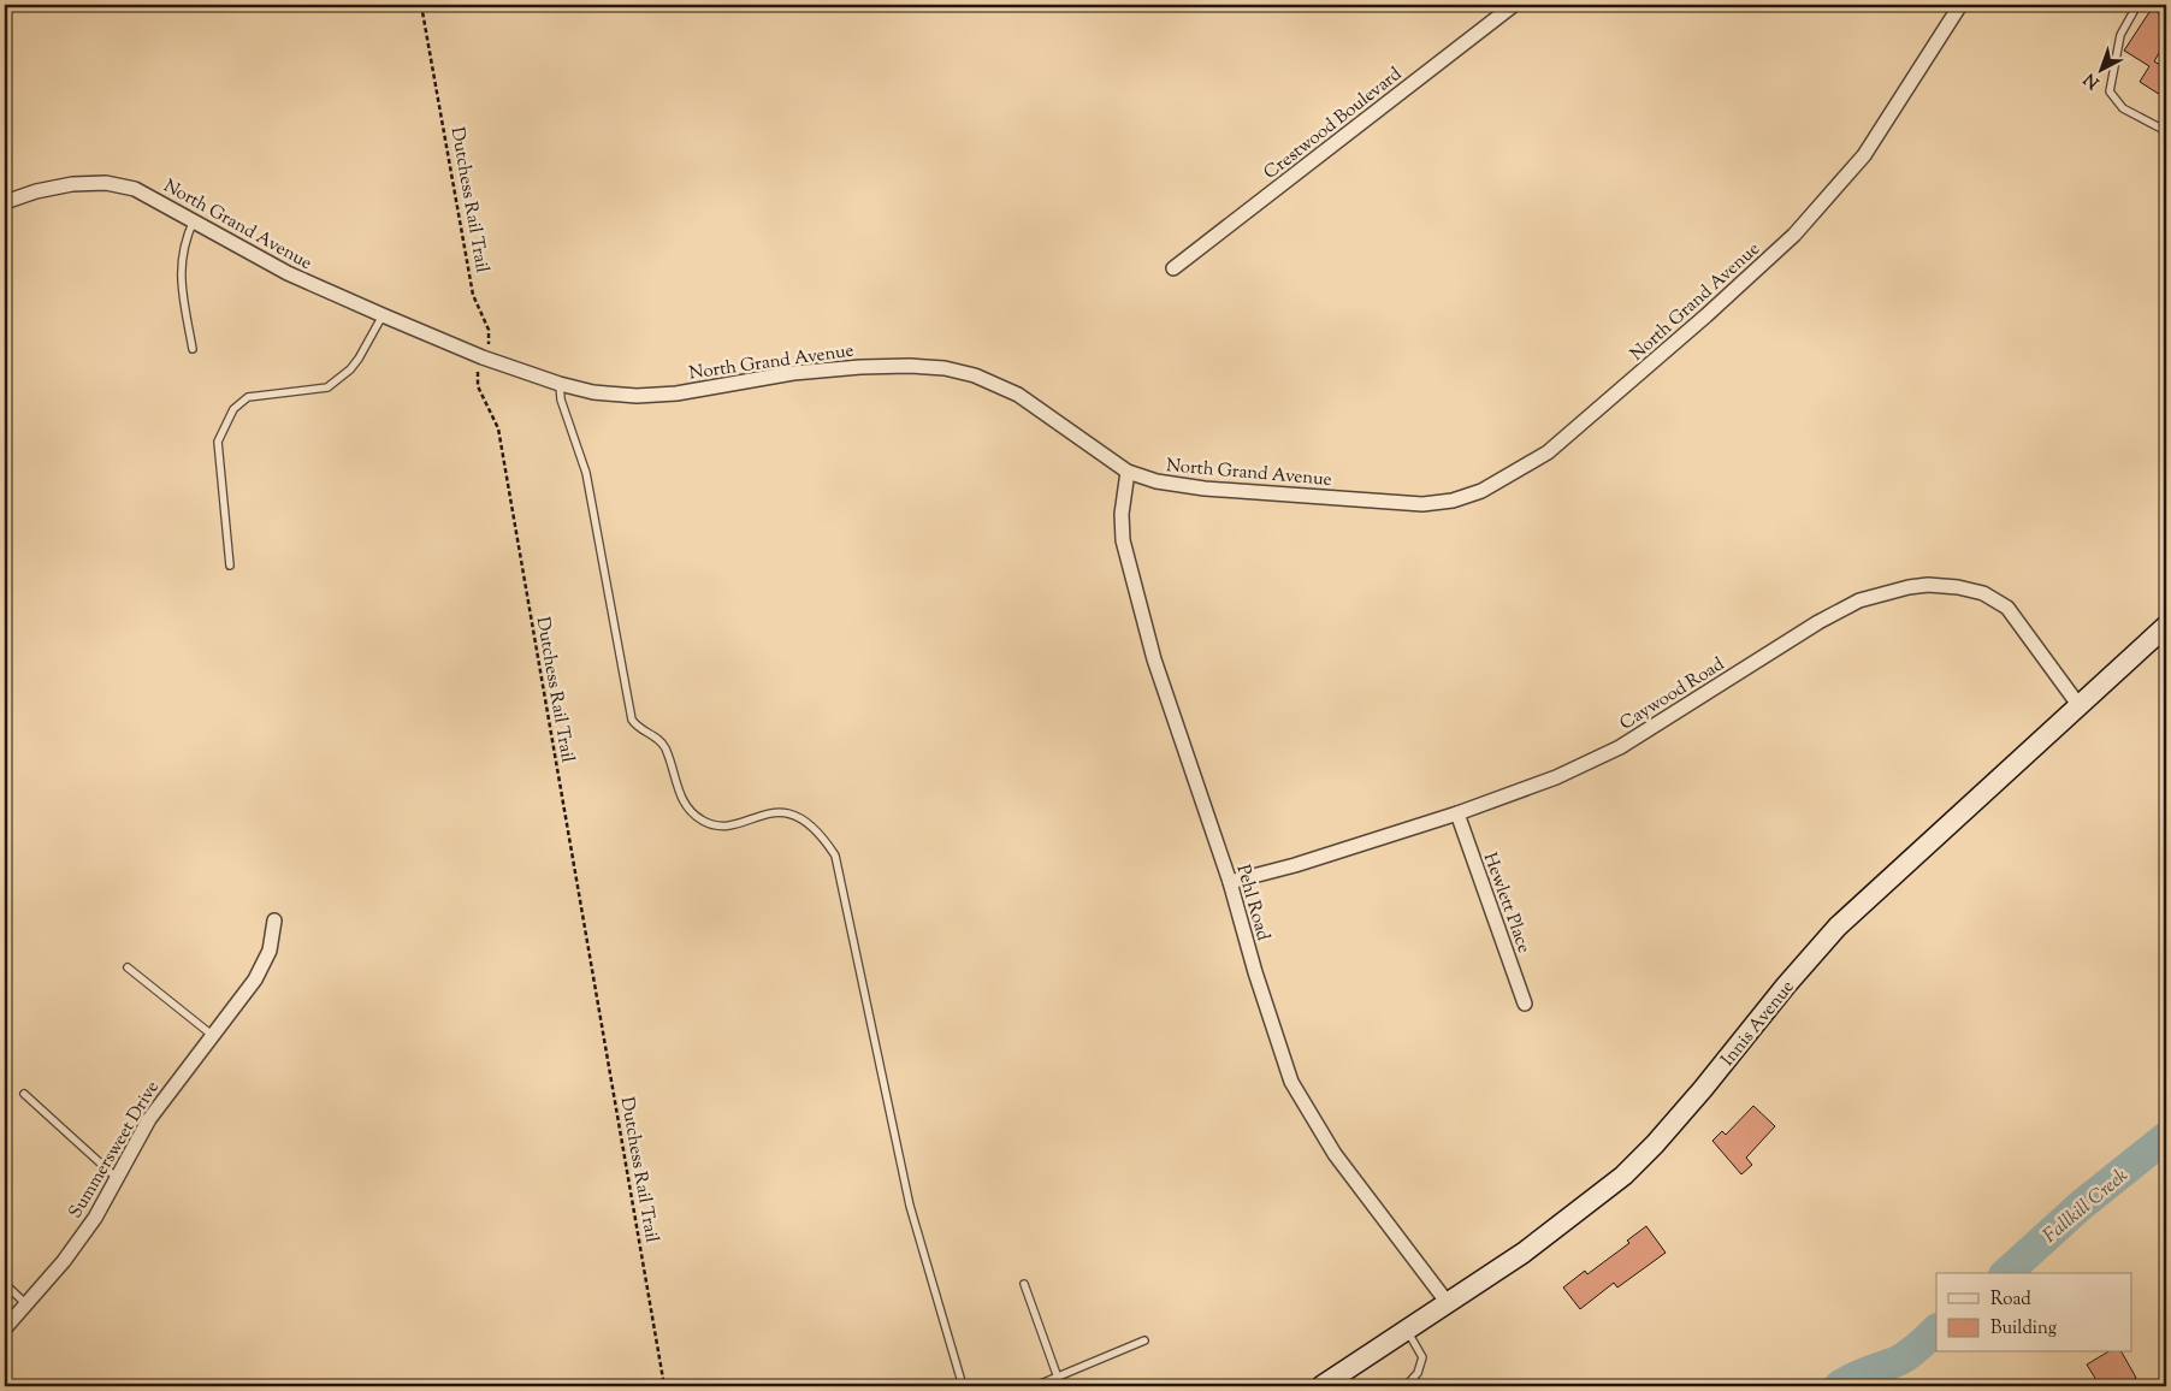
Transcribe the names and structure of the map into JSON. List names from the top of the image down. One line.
{"streets":{"main road":["Innis Avenue"],"street":["Crestwood Boulevard","North Grand Avenue","Caywood Road","Pehl Road","Hewlett Place","Summersweet Drive"],"path":["Dutchess Rail Trail"]},"crossings":[["Dutchess Rail Trail","North Grand Avenue"],["North Grand Avenue","Pehl Road"],["Caywood Road","Pehl Road"],["Caywood Road","Hewlett Place"],["Caywood Road","Innis Avenue"],["Pehl Road","Innis Avenue"]],"water":["Fallkill Creek"],"legend":["Road","Building"],"north":"bottom left"}
